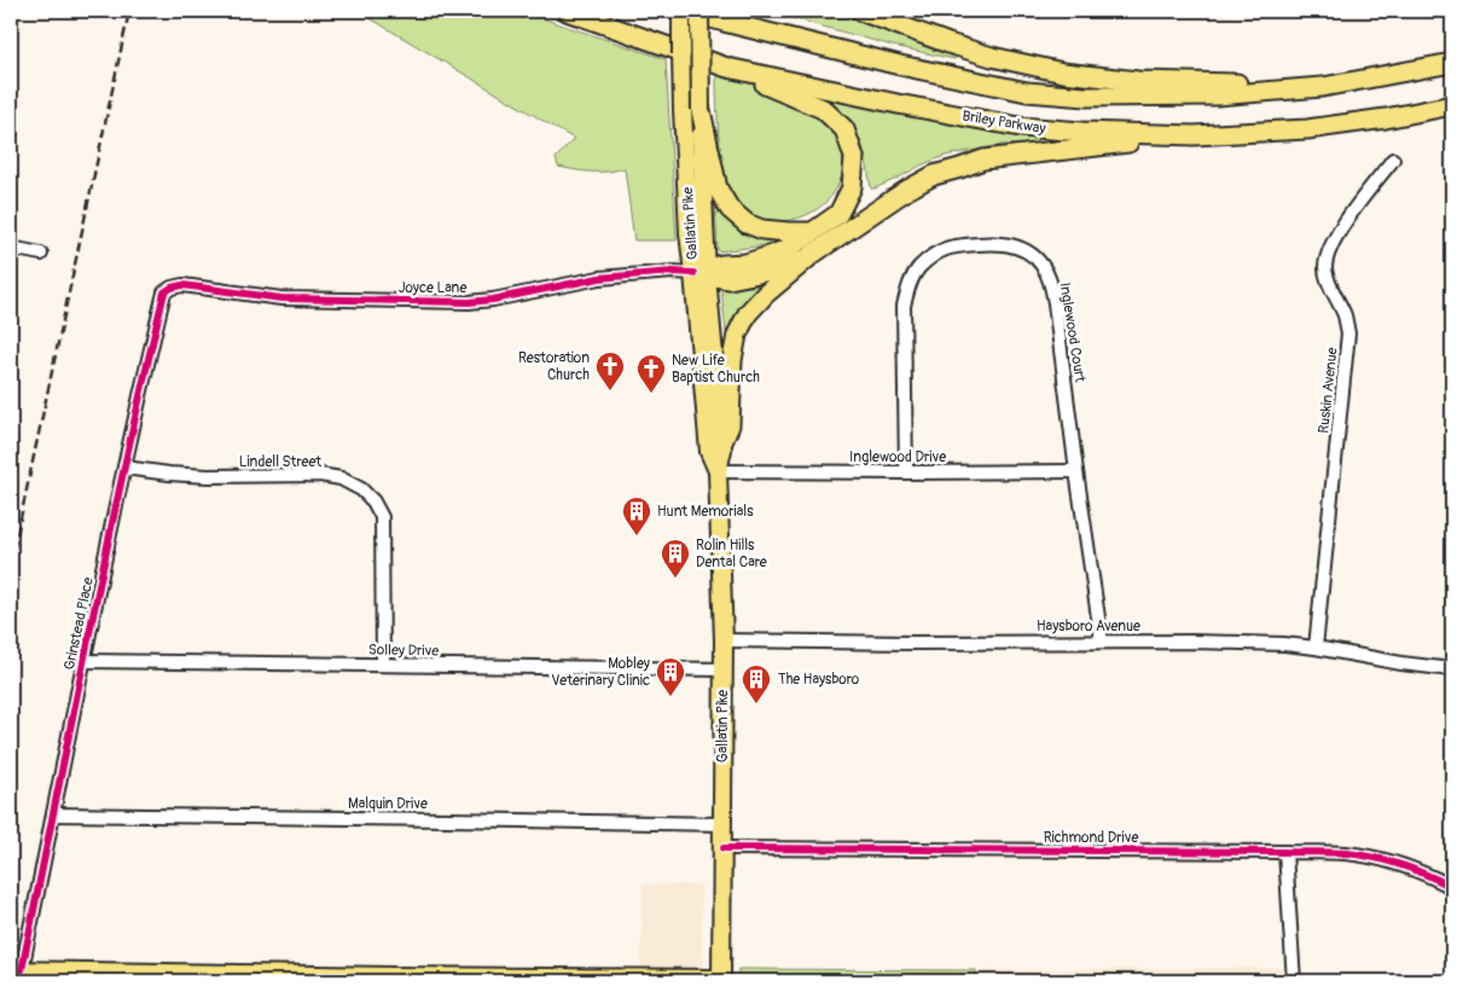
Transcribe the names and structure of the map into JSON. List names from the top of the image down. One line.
{"streets":{"highway":["Briley Parkway"],"main road":["Gallatin Pike"],"street":["Joyce Lane","Inglewood Court","Ruskin Avenue","Inglewood Drive","Lindell Street","Grinstead Place","Haysboro Avenue","Solley Drive","Malquin Drive","Richmond Drive"]},"crossings":[["Gallatin Pike","Joyce Lane"],["Gallatin Pike","Inglewood Drive"],["Gallatin Pike","Haysboro Avenue"],["Gallatin Pike","Solley Drive"],["Gallatin Pike","Malquin Drive"],["Gallatin Pike","Richmond Drive"],["Joyce Lane","Grinstead Place"],["Inglewood Court","Inglewood Drive"],["Inglewood Court","Haysboro Avenue"],["Ruskin Avenue","Haysboro Avenue"],["Lindell Street","Grinstead Place"],["Lindell Street","Solley Drive"],["Grinstead Place","Solley Drive"],["Grinstead Place","Malquin Drive"]],"places":{"church":["Restoration Church","New Life Baptist Church"],"building":["Hunt Memorials","Rolin Hills Dental Care","Mobley Veterinary Clinic","The Haysboro"]}}
